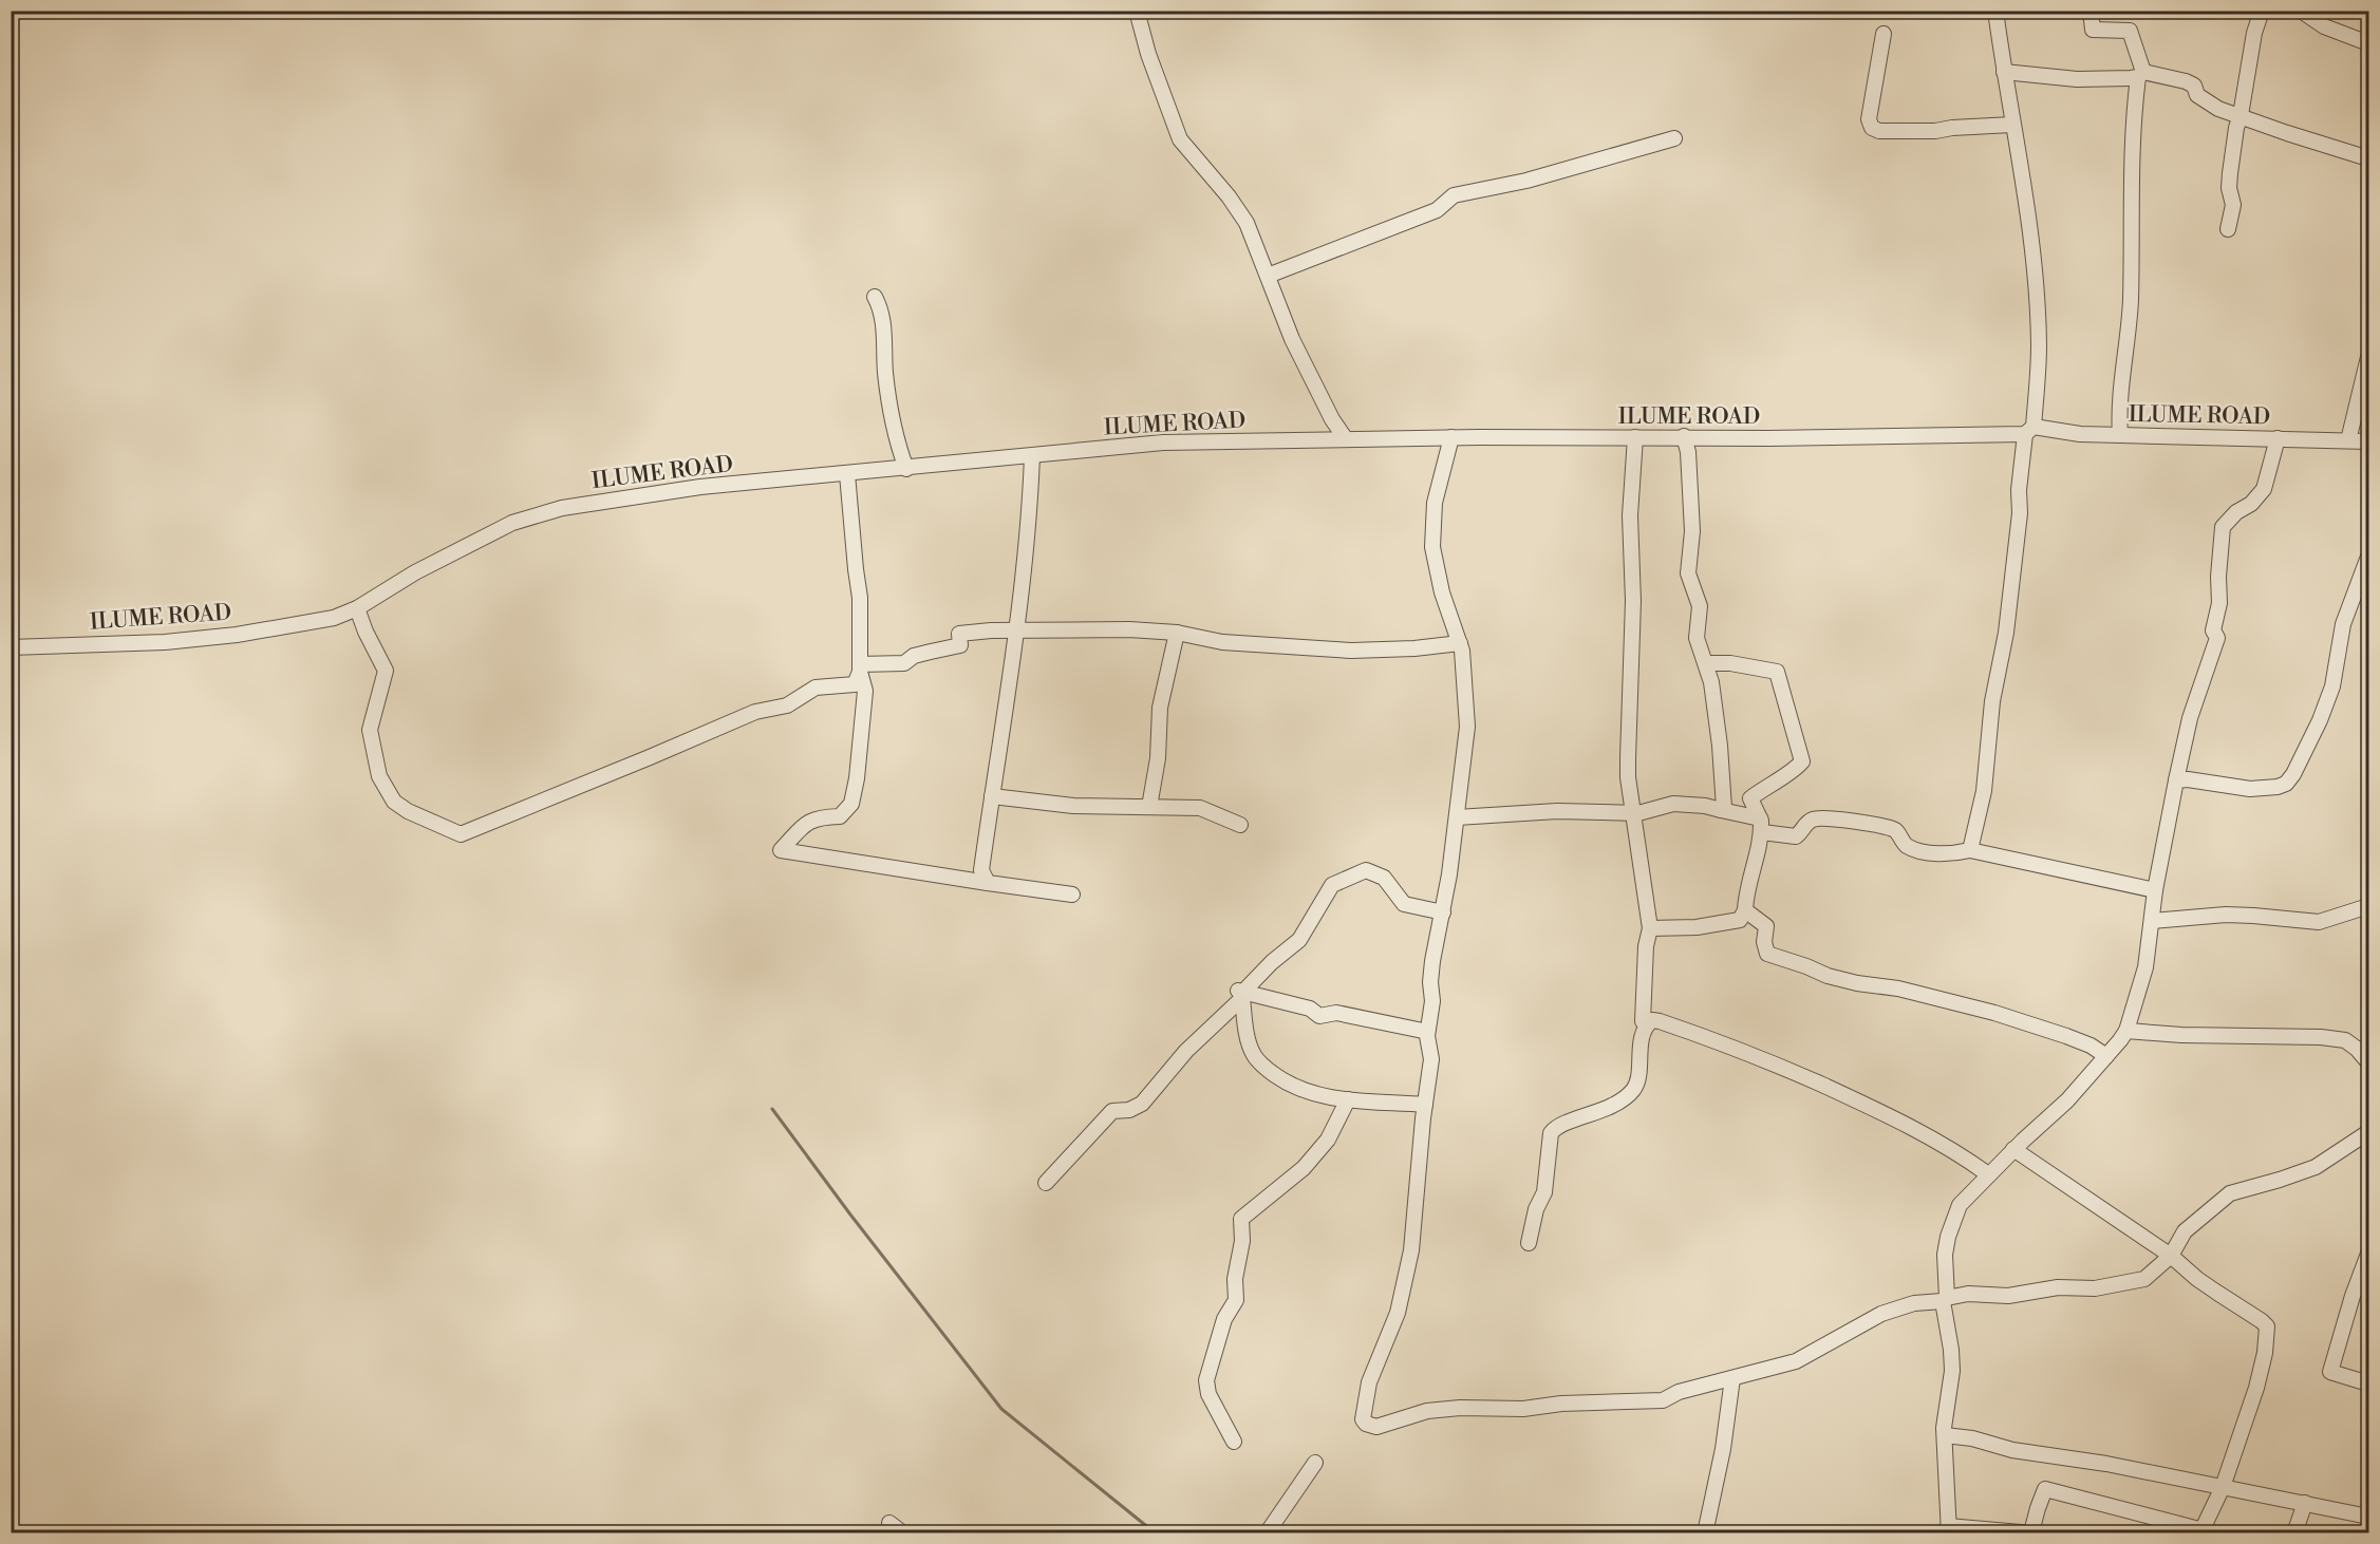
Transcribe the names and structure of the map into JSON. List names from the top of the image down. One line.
{"streets":{"street":["ILUME ROAD"]}}
